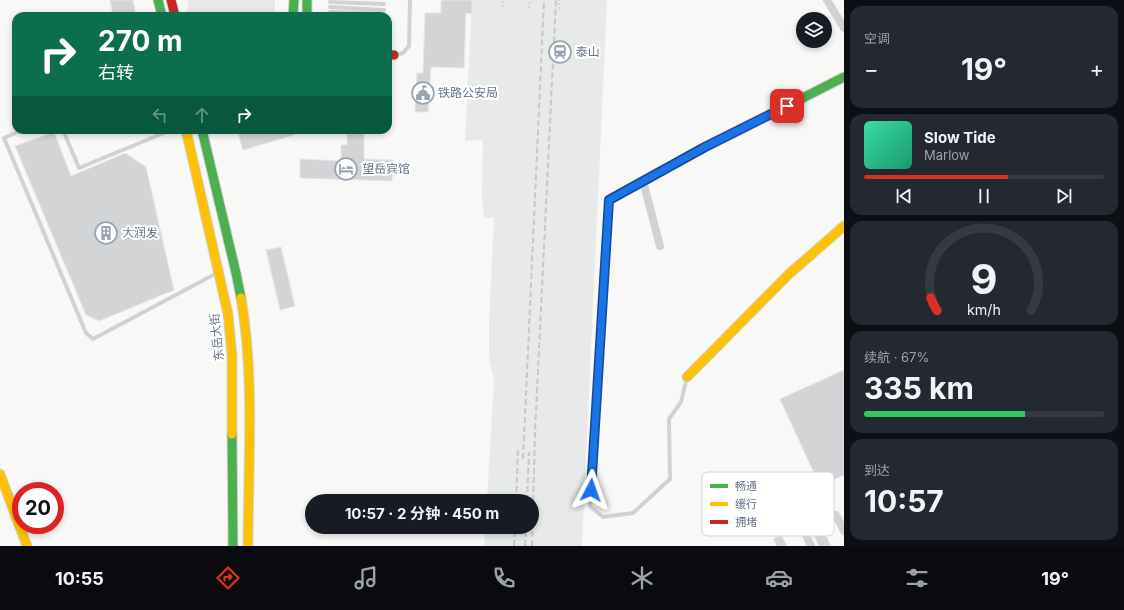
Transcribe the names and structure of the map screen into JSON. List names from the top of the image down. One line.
{"streets":{"main road":["东岳大街"]},"places":{"station":["泰山"],"public building":["铁路公安局"],"hotel":["望岳宾馆"],"building":["大润发"]},"legend":["畅通","缓行","拥堵"],"page":{"tile":["空调",["续航 · 67%","335 km"],["到达","10:57"]],"turn":["270 m","右转"],"heat":["−","19°","+"],"song":["Slow Tide","Marlow"],"limit":"20","trip":"10:57 · 2 分钟 · 450 m","tabs":["10:55","19°"],"gauge":["9","km/h"]}}
